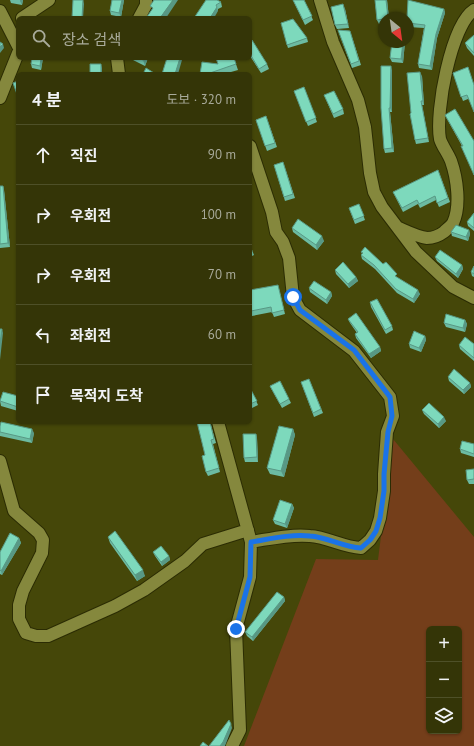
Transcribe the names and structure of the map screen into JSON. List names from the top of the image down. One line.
{"north":"bottom right","page":{"search":"장소 검색","heading":["4 분","도보 · 320 m"],"list":[["직진","90 m"],["우회전","100 m"],["우회전","70 m"],["좌회전","60 m"],"목적지 도착"],"map_buttons":["+","−"]}}
